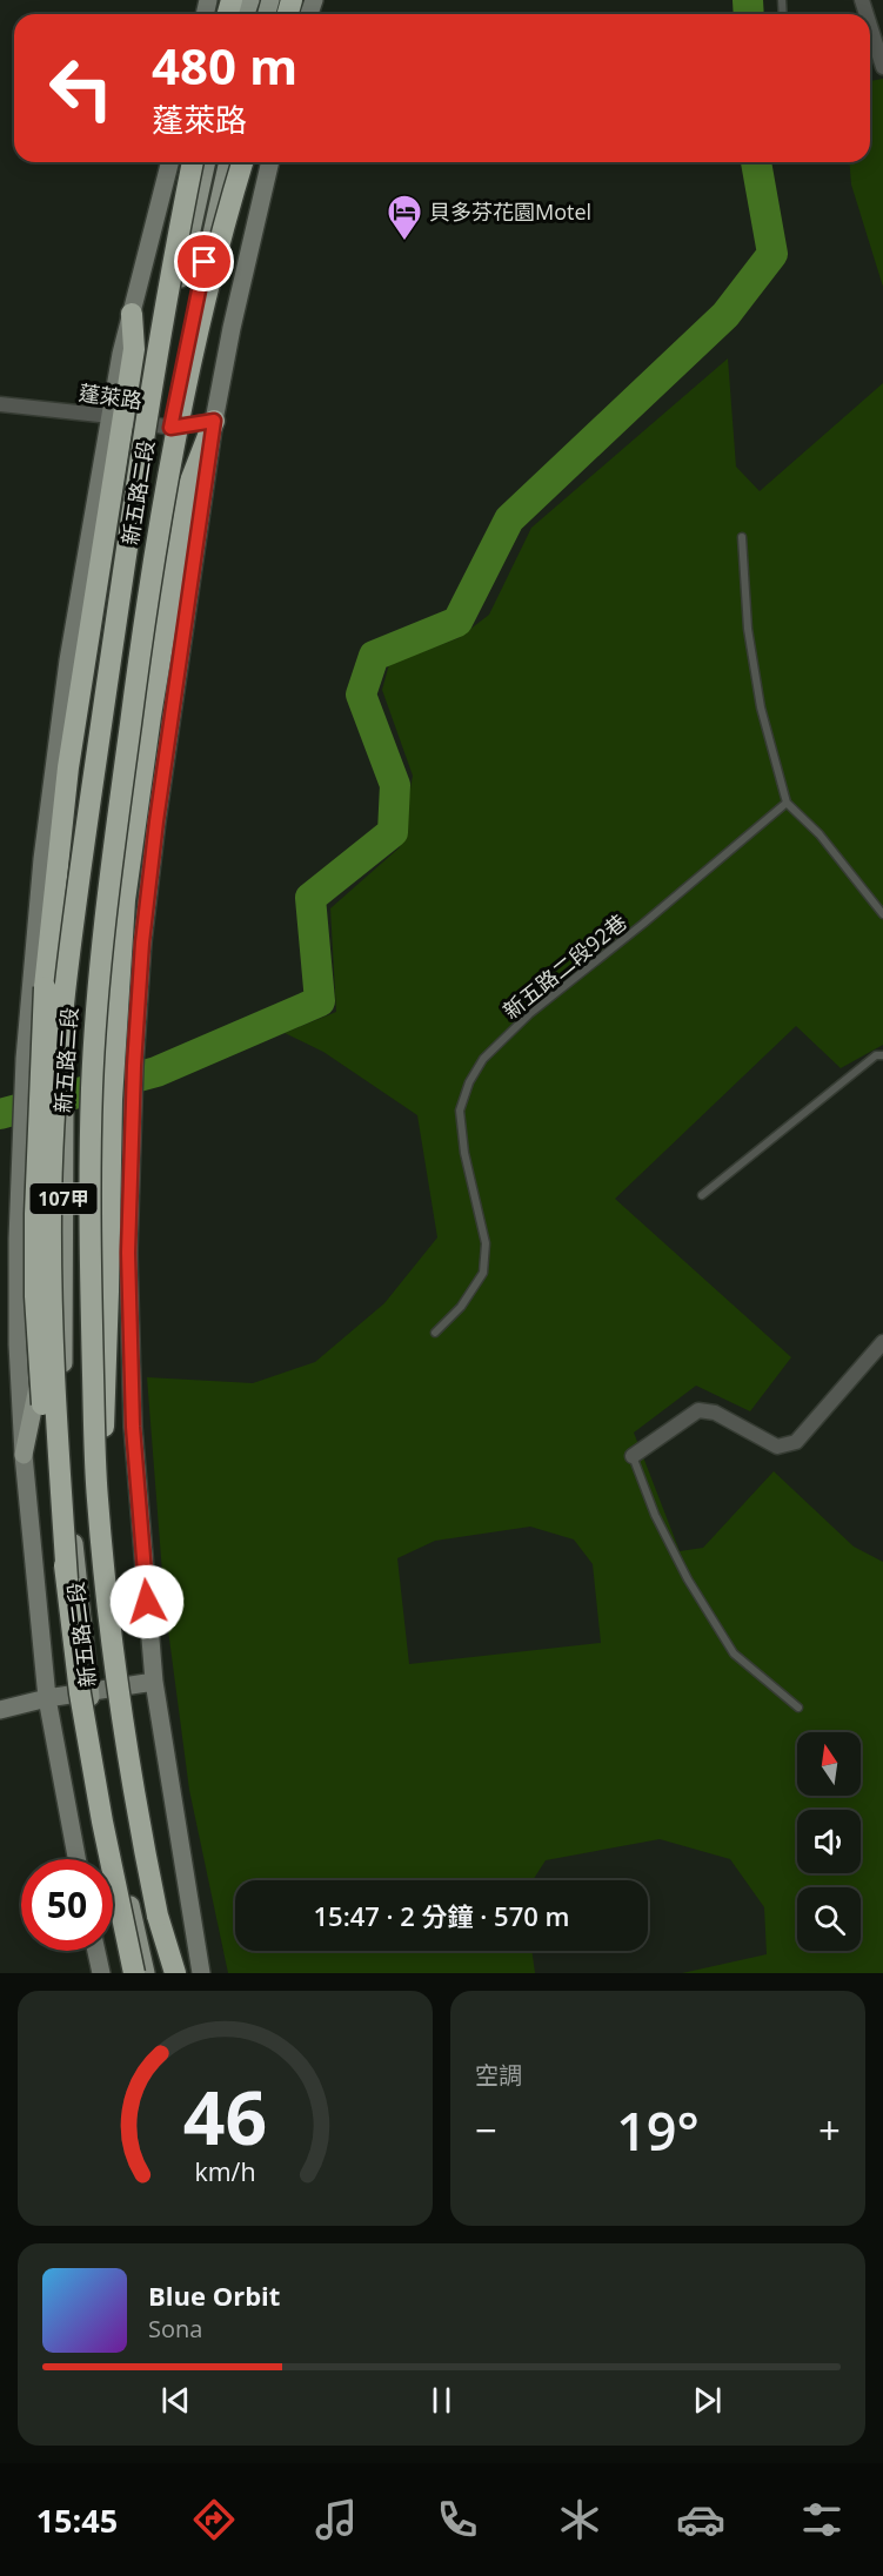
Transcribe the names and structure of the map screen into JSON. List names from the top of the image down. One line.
{"streets":{"main road":["新五路二段","107甲"],"street":["蓬萊路"],"lane":["新五路二段92巷"]},"crossings":[["蓬萊路","新五路二段"]],"places":{"hotel":["貝多芬花園Motel"]},"north":"top","page":{"turn":["480 m","蓬萊路"],"limit":"50","trip":"15:47 · 2 分鐘 · 570 m","tile":"空調","heat":["−","19°","+"],"song":["Blue Orbit","Sona"],"tabs":"15:45","gauge":["46","km/h"]}}
